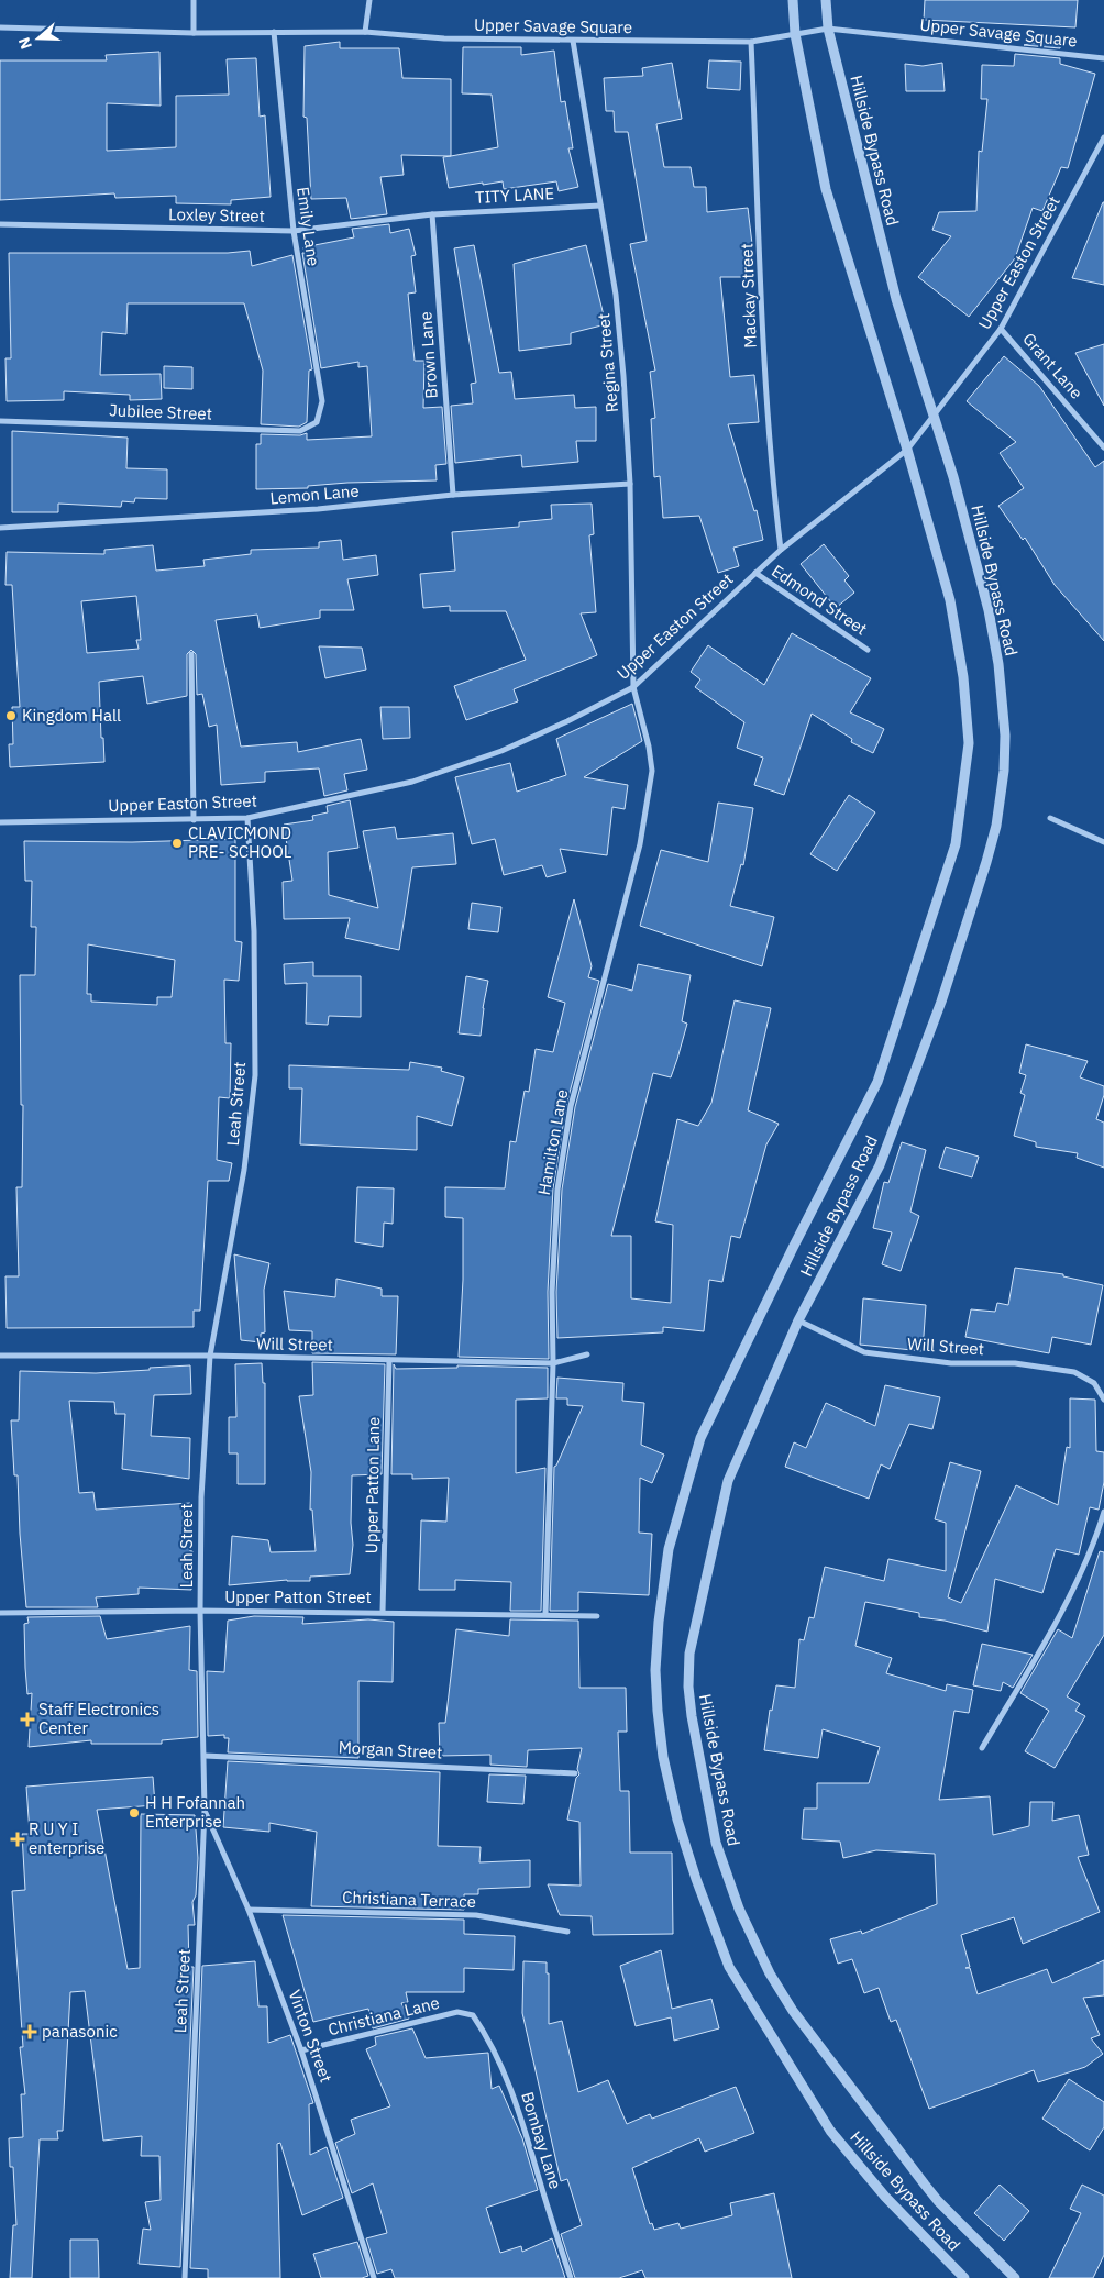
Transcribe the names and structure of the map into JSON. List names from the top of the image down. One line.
{"streets":{"street":["Upper Savage Square","Hillside Bypass Road","TITY LANE","Loxley Street","Emily Lane","Upper Easton Street","Mackay Street","Brown Lane","Regina Street","Grant Lane","Jubilee Street","Lemon Lane","Edmond Street","Leah Street","Hamilton Lane","Will Street","Upper Patton Lane","Upper Patton Street","Morgan Street","Christiana Terrace","Christiana Lane","Vinton Street","Bombay Lane"]},"crossings":[["Upper Savage Square","Hillside Bypass Road"],["Upper Savage Square","Emily Lane"],["Upper Savage Square","Mackay Street"],["Upper Savage Square","Regina Street"],["Hillside Bypass Road","Upper Easton Street"],["Hillside Bypass Road","Will Street"],["TITY LANE","Loxley Street"],["TITY LANE","Brown Lane"],["TITY LANE","Regina Street"],["Loxley Street","Emily Lane"],["Loxley Street","Brown Lane"],["Emily Lane","Jubilee Street"],["Upper Easton Street","Mackay Street"],["Upper Easton Street","Regina Street"],["Upper Easton Street","Grant Lane"],["Upper Easton Street","Edmond Street"],["Upper Easton Street","Leah Street"],["Upper Easton Street","Hamilton Lane"],["Brown Lane","Lemon Lane"],["Regina Street","Lemon Lane"],["Regina Street","Hamilton Lane"],["Leah Street","Will Street"],["Leah Street","Upper Patton Street"],["Leah Street","Morgan Street"],["Leah Street","Vinton Street"],["Hamilton Lane","Will Street"],["Hamilton Lane","Upper Patton Street"],["Will Street","Upper Patton Lane"],["Upper Patton Lane","Upper Patton Street"],["Christiana Terrace","Vinton Street"],["Christiana Lane","Vinton Street"],["Christiana Lane","Bombay Lane"]],"places":{"other":["Kingdom Hall","CLAVICMOND PRE- SCHOOL","H H Fofannah Enterprise"],"health":["Staff Electronics Center","R U Y I enterprise","panasonic"]},"north":"left"}
